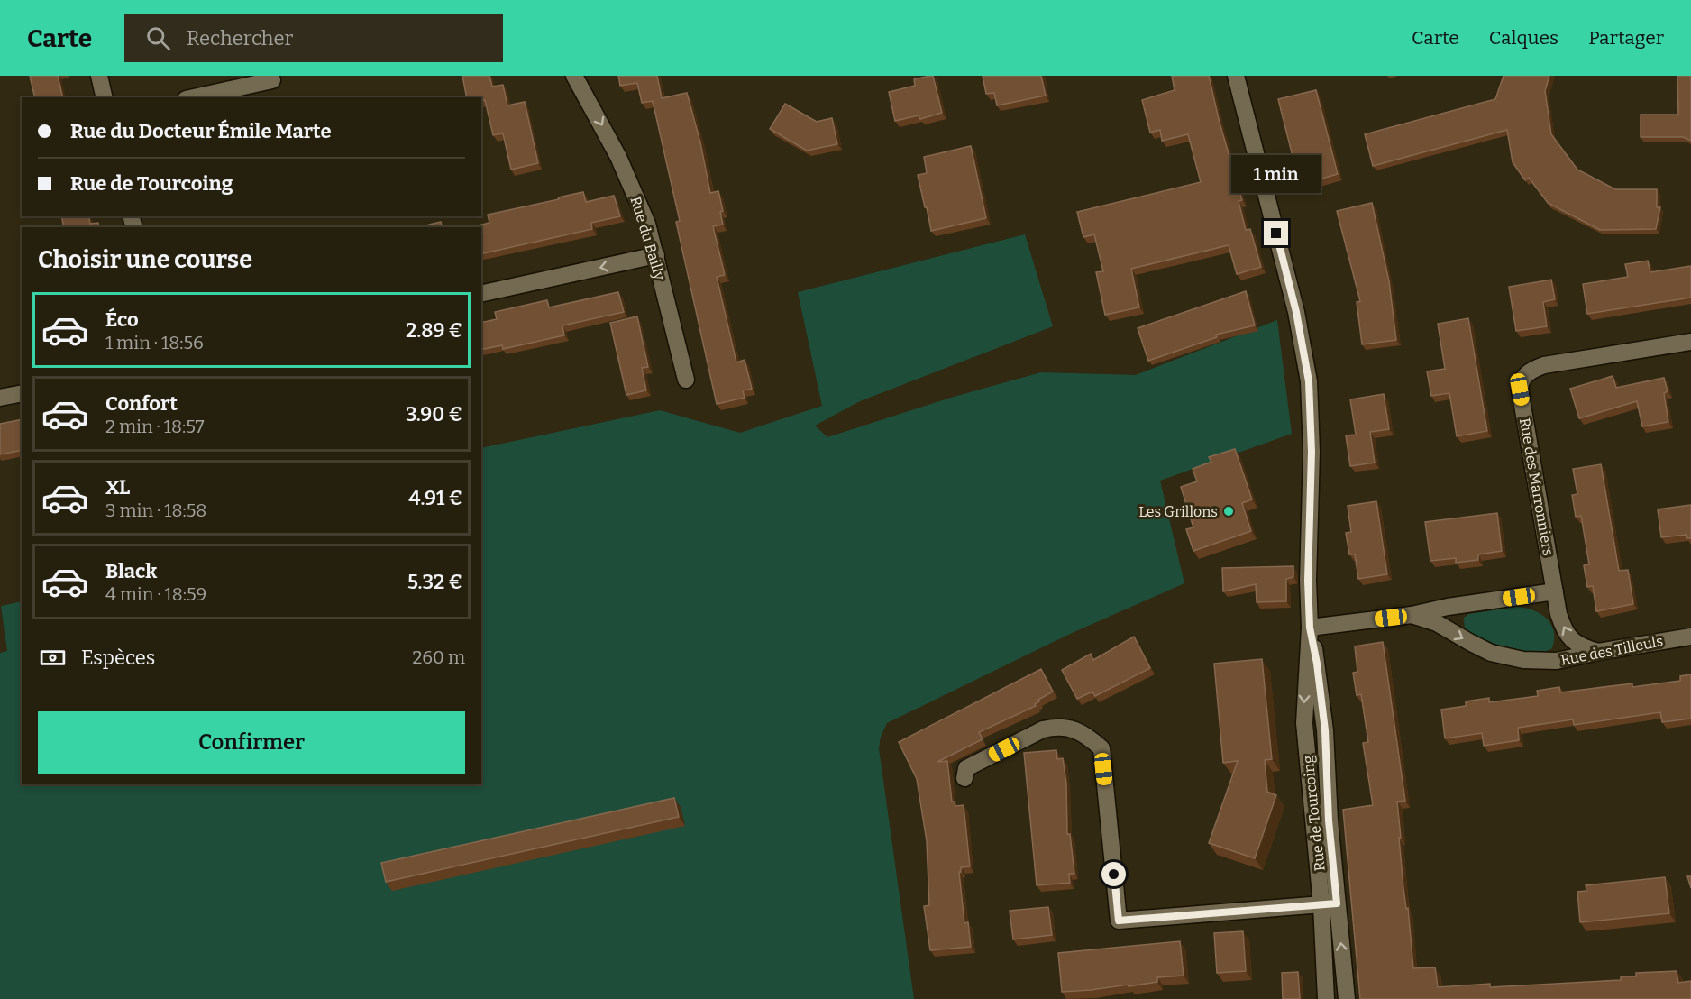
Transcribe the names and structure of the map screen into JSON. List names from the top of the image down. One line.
{"streets":{"street":["Rue du Bailly","Rue des Marronniers","Rue des Tilleuls","Rue de Tourcoing"]},"crossings":[["Rue des Marronniers","Rue des Tilleuls"],["Rue des Tilleuls","Rue de Tourcoing"]],"one_way":["Rue du Bailly"],"places":["Les Grillons"],"page":{"header":"Carte","search":"Rechercher","nav":["Carte","Calques","Partager"],"banner":["Rue du Docteur Émile Marte","Rue de Tourcoing"],"bubble":"1 min","heading":"Choisir une course","list":[{"name":"Éco","note":"1 min · 18:56","value":"2.89 €"},{"name":"Confort","note":"2 min · 18:57","value":"3.90 €"},{"name":"XL","note":"3 min · 18:58","value":"4.91 €"},{"name":"Black","note":"4 min · 18:59","value":"5.32 €"}],"pay":["Espèces","260 m"],"buttons":"Confirmer"}}
